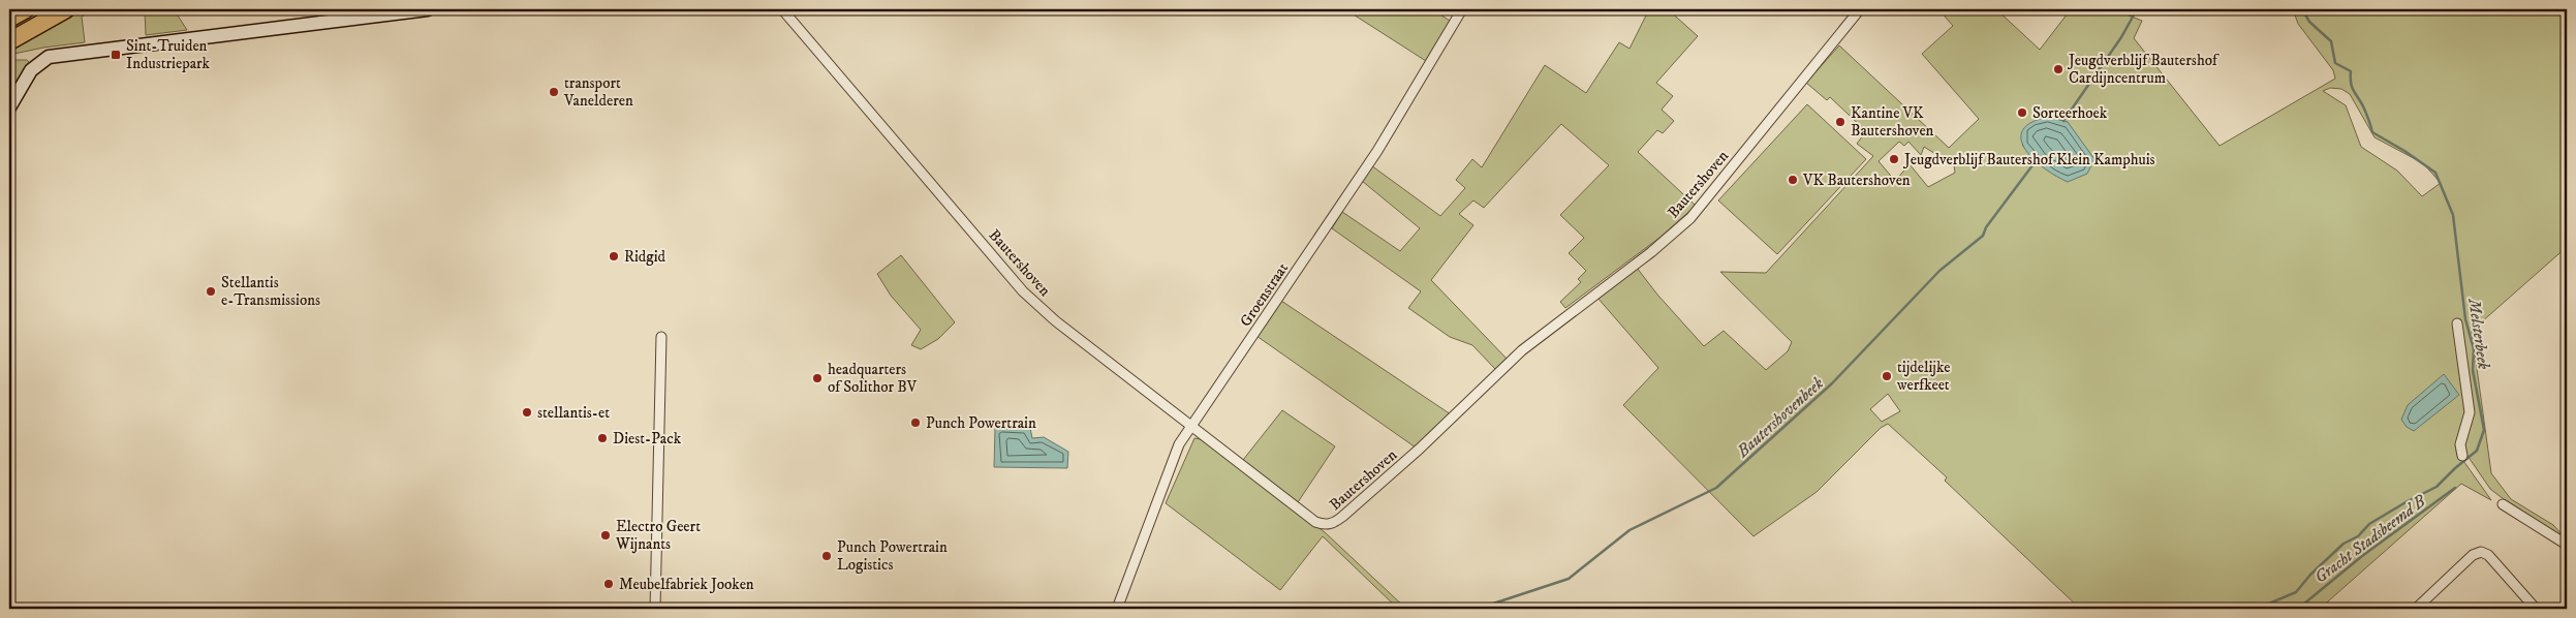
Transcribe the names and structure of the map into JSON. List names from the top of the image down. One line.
{"streets":{"street":["Bautershoven","Groenstraat"]},"crossings":[["Bautershoven","Groenstraat"]],"water":["Melsterbeek","Bautershovenbeek","Gracht Stadsbeemd B"],"places":{"transit":["Sint-Truiden Industriepark"],"other":["Jeugdverblijf Bautershof Cardijncentrum","transport Vanelderen","Sorteerhoek","Kantine VK Bautershoven","Jeugdverblijf Bautershof Klein Kamphuis","VK Bautershoven","Ridgid","Stellantis e-Transmissions","tijdelijke werfkeet","headquarters of Solithor BV","stellantis-et","Punch Powertrain","Diest-Pack","Electro Geert Wijnants","Punch Powertrain Logistics","Meubelfabriek Jooken"]}}
